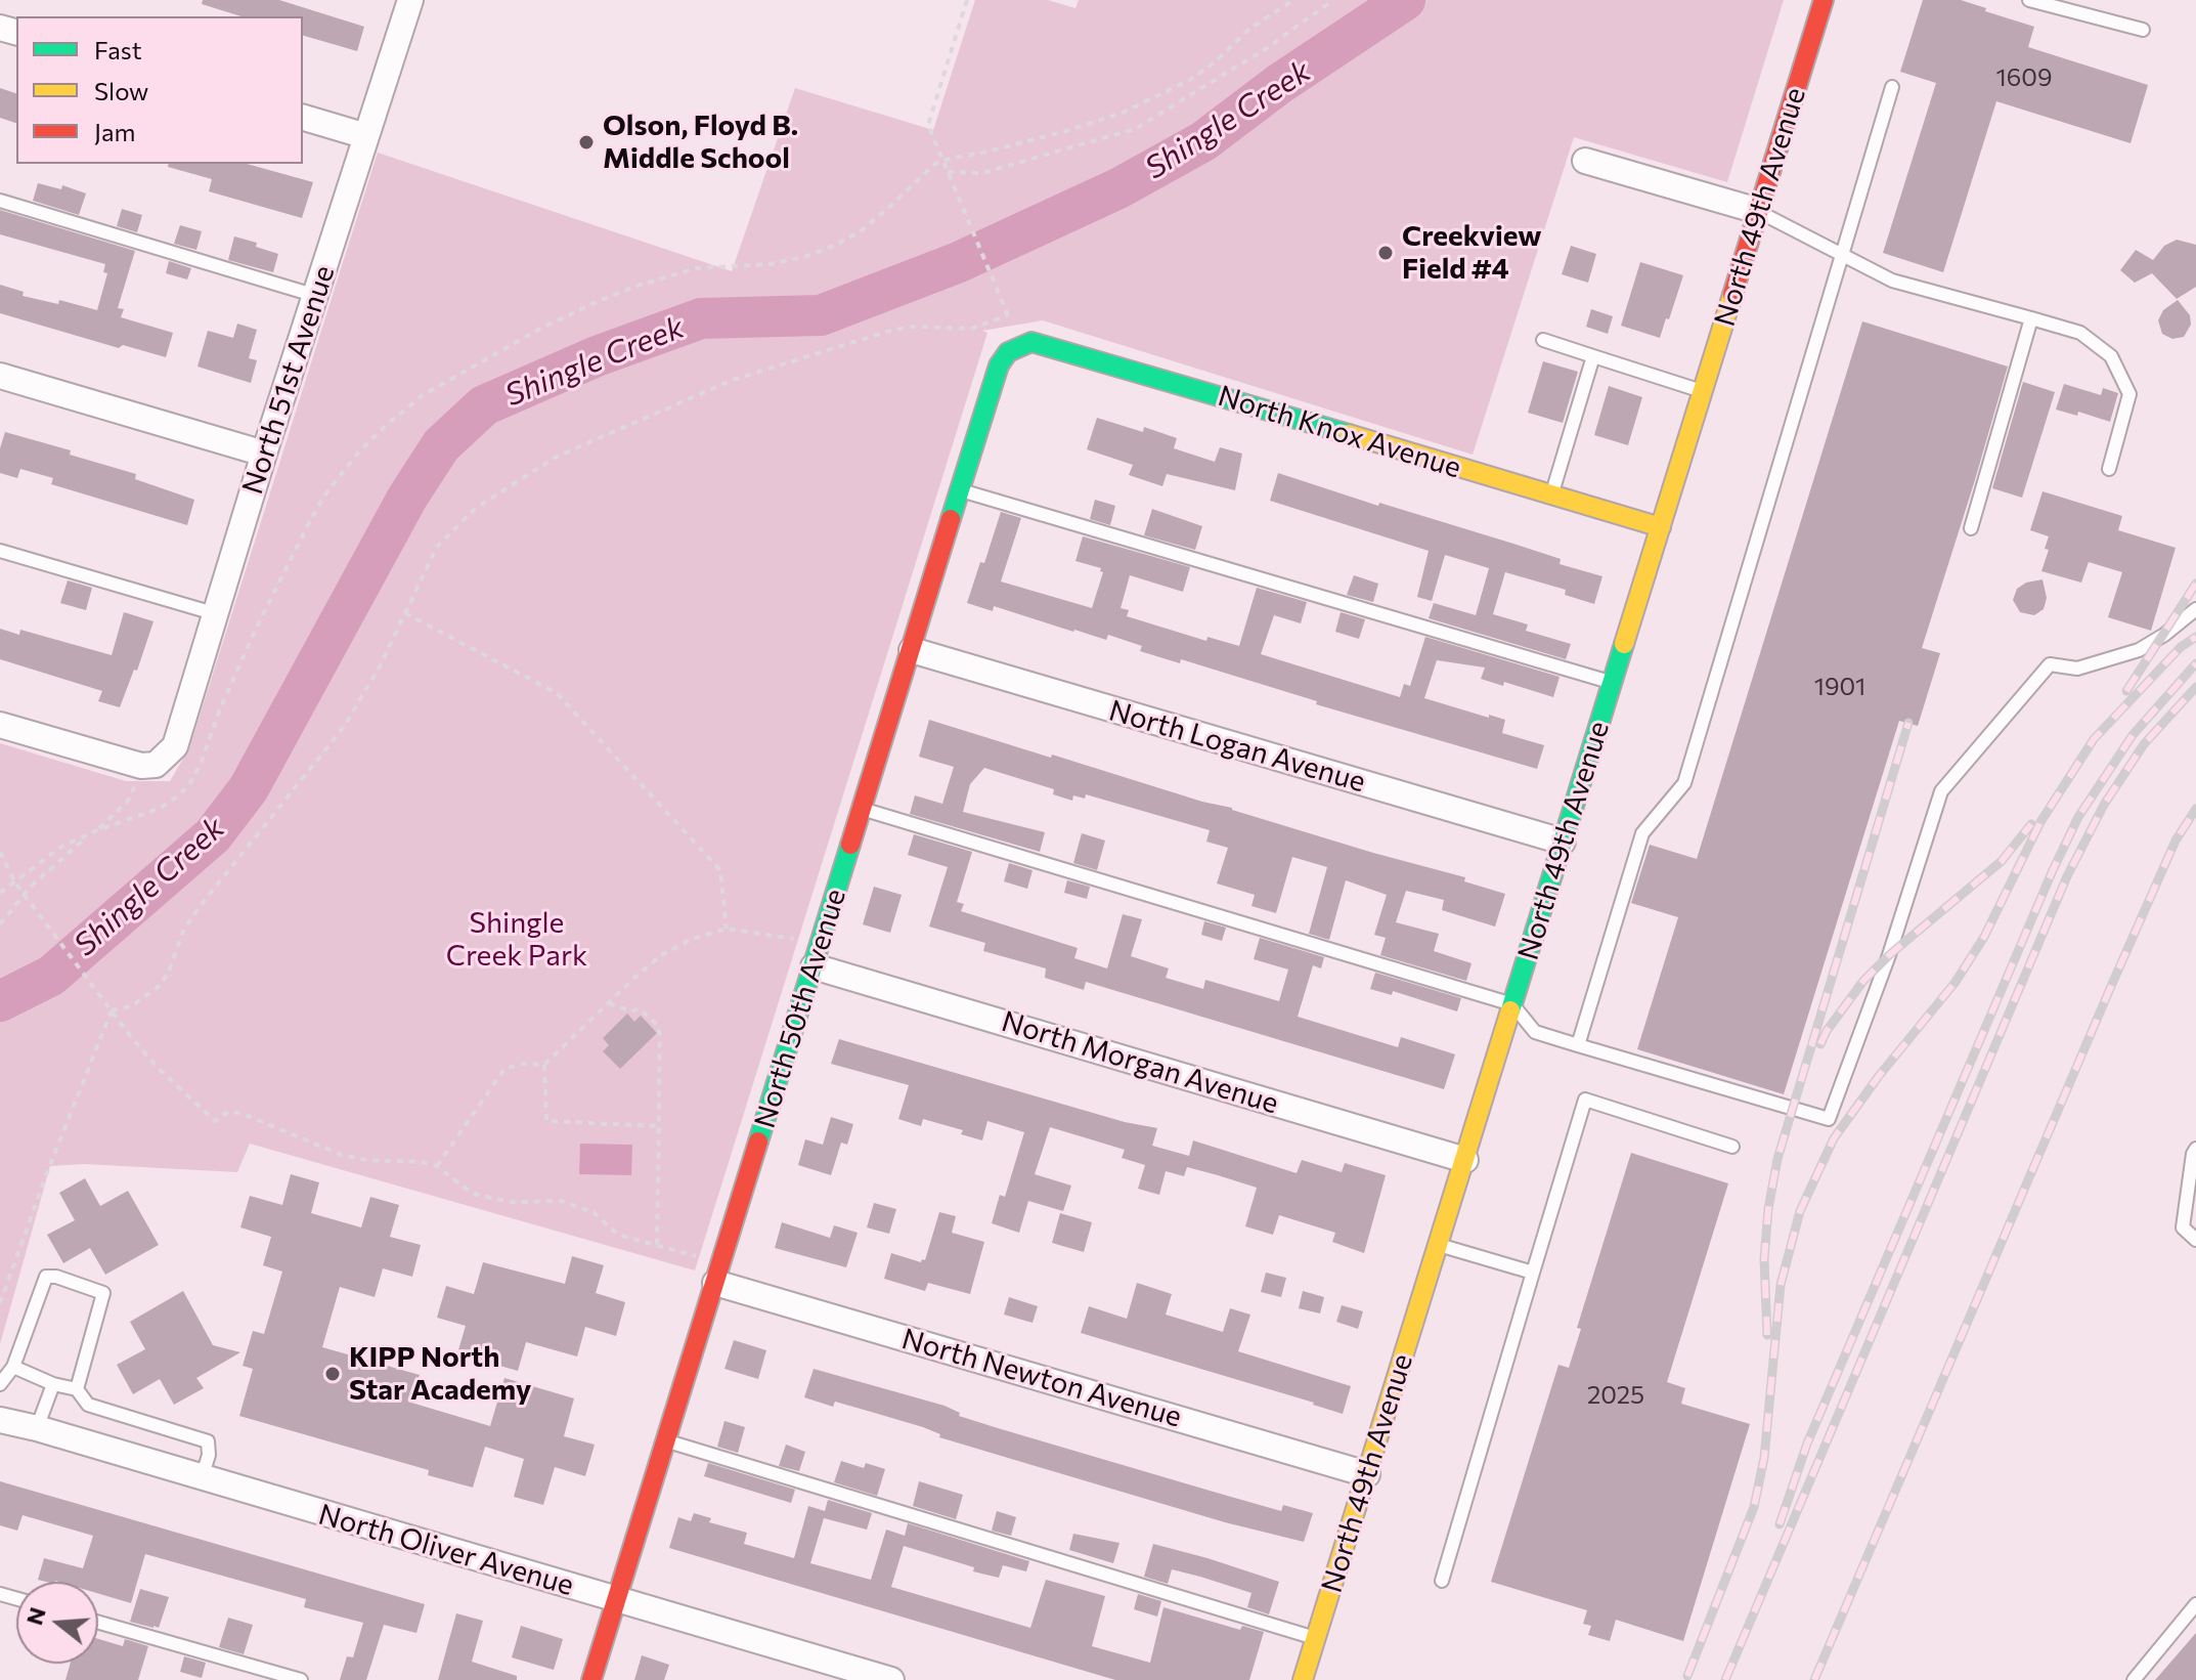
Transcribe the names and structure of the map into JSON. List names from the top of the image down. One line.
{"streets":{"street":["North 49th Avenue","North 51st Avenue","North Knox Avenue","North Logan Avenue","North 50th Avenue","North Morgan Avenue","North Newton Avenue","North Oliver Avenue"]},"crossings":[["North 49th Avenue","North Knox Avenue"],["North 49th Avenue","North Logan Avenue"],["North 49th Avenue","North Morgan Avenue"],["North 49th Avenue","North Newton Avenue"],["North Knox Avenue","North 50th Avenue"],["North Logan Avenue","North 50th Avenue"],["North 50th Avenue","North Morgan Avenue"],["North 50th Avenue","North Newton Avenue"],["North 50th Avenue","North Oliver Avenue"]],"water":["Shingle Creek"],"parks":["Shingle Creek Park"],"places":["Olson, Floyd B. Middle School","Creekview Field #4","KIPP North Star Academy"],"house_numbers":["1609","1901","2025"],"legend":["Fast","Slow","Jam"],"north":"left"}
